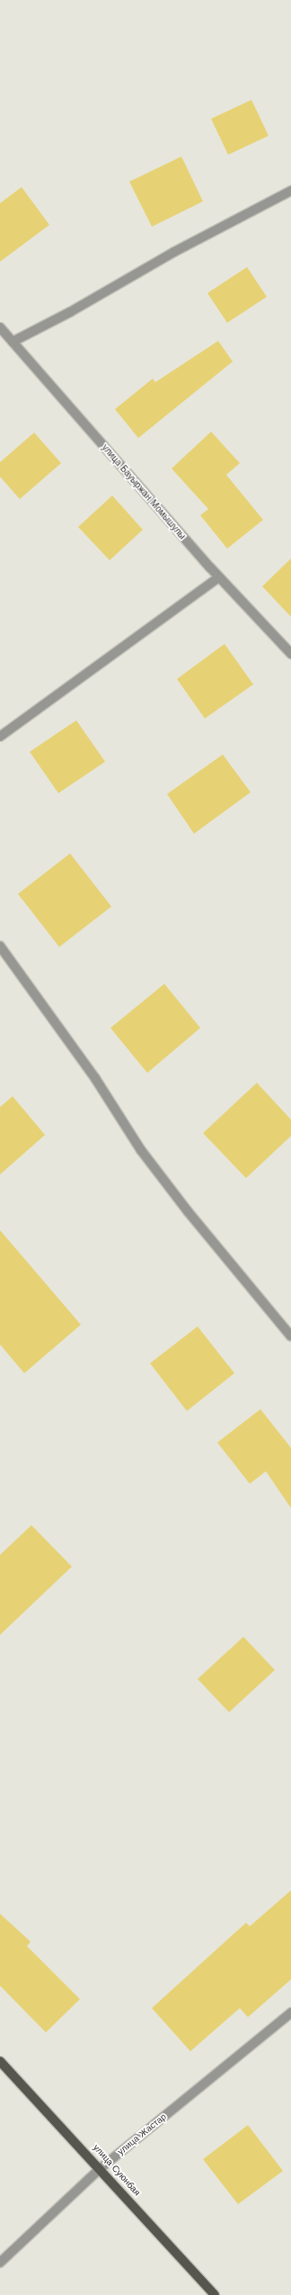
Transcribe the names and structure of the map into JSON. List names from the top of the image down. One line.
{"streets":{"main road":["улица Суюнбая"],"street":["улица Бауыржан Момышулы","улица Жастар"]},"crossings":[["улица Жастар","улица Суюнбая"]]}
